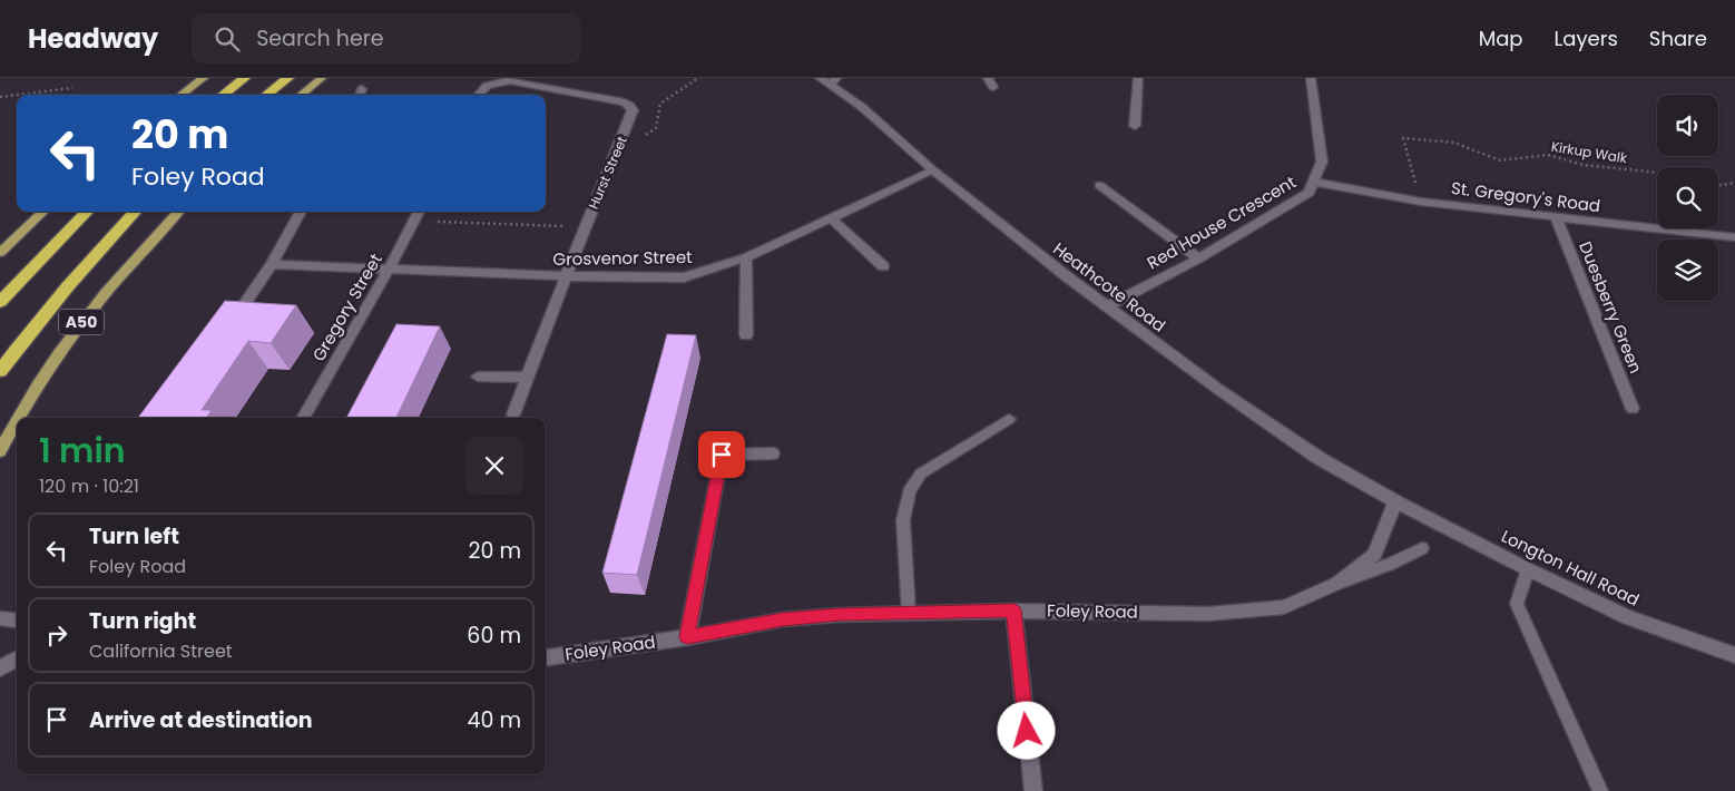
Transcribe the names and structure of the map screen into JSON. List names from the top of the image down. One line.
{"streets":{"highway":["A50"],"street":["Hurst Street","St. Gregory's Road","Red House Crescent","Grosvenor Street","Heathcote Road","Gregory Street","Duesberry Green","Longton Hall Road","Foley Road"],"path":["Kirkup Walk"]},"crossings":[["Kirkup Walk","St. Gregory's Road"],["Hurst Street","Grosvenor Street"],["St. Gregory's Road","Red House Crescent"],["St. Gregory's Road","Duesberry Green"],["Red House Crescent","Heathcote Road"],["Grosvenor Street","Heathcote Road"],["Grosvenor Street","Gregory Street"],["Heathcote Road","Longton Hall Road"],["Heathcote Road","Foley Road"],["Longton Hall Road","Foley Road"]],"page":{"header":"Headway","search":"Search here","nav":["Map","Layers","Share"],"turn":["20 m","Foley Road"],"heading":["1 min","120 m · 10:21"],"list":[{"name":"Turn left","note":"Foley Road","value":"20 m"},{"name":"Turn right","note":"California Street","value":"60 m"},{"name":"Arrive at destination","value":"40 m"}]}}
